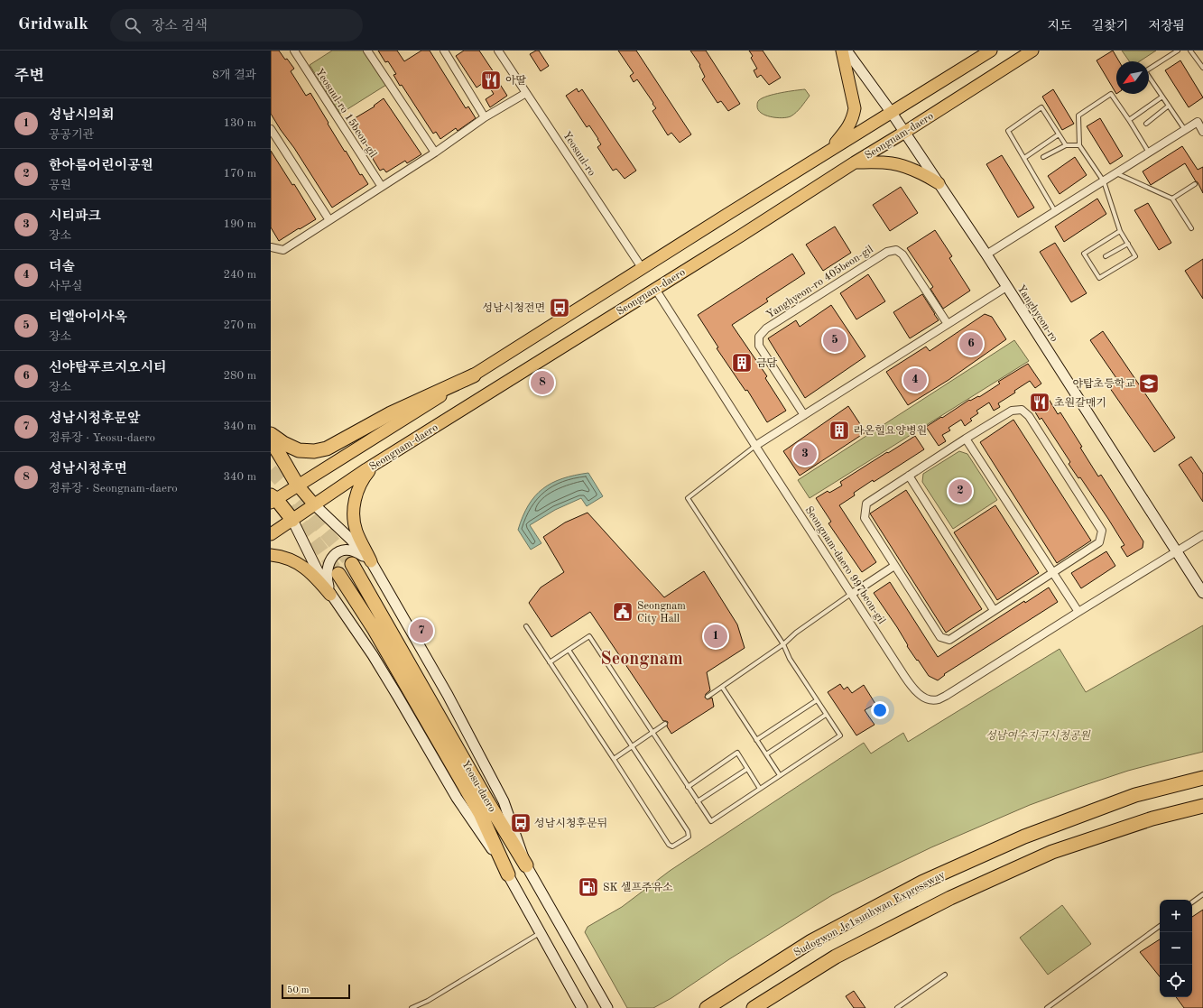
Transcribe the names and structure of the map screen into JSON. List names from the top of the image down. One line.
{"streets":{"highway":["Yeosu-daero","Sudogwon Je1sunhwan Expressway"],"main road":["Seongnam-daero","Yanghyeon-ro"],"street":["Yeosuul-ro 15beon-gil","Yeosuul-ro","Yanghyeon-ro 405beon-gil","Seongnam-daero 997beon-gil"]},"crossings":[["Seongnam-daero","Yanghyeon-ro"],["Seongnam-daero","Seongnam-daero 997beon-gil"],["Yanghyeon-ro","Seongnam-daero 997beon-gil"]],"districts":["Seongnam"],"parks":["성남여수지구시청공원"],"places":{"restaurant":["아딸","초원갈매기"],"bus stop":["성남시청전면","성남시청후문뒤"],"building":["금담","라온힐요양병원"],"school or university":["야탑초등학교"],"public building":["Seongnam City Hall"],"fuel station":["SK 셀프주유소"]},"scale_bar":"50 m","north":"bottom left","page":{"header":"Gridwalk","search":"장소 검색","nav":["지도","길찾기","저장됨"],"heading":["주변","8개 결과"],"list":[{"mark":"1","name":"성남시의회","note":"공공기관","value":"130 m"},{"mark":"2","name":"한아름어린이공원","note":"공원","value":"170 m"},{"mark":"3","name":"시티파크","note":"장소","value":"190 m"},{"mark":"4","name":"더솔","note":"사무실","value":"240 m"},{"mark":"5","name":"티엘아이사옥","note":"장소","value":"270 m"},{"mark":"6","name":"신야탑푸르지오시티","note":"장소","value":"280 m"},{"mark":"7","name":"성남시청후문앞","note":"정류장 · Yeosu-daero","value":"340 m"},{"mark":"8","name":"성남시청후면","note":"정류장 · Seongnam-daero","value":"340 m"}],"pins":["5","6","4","8","3","2","7","1"],"map_buttons":["+","−"],"scale":"50 m"}}
